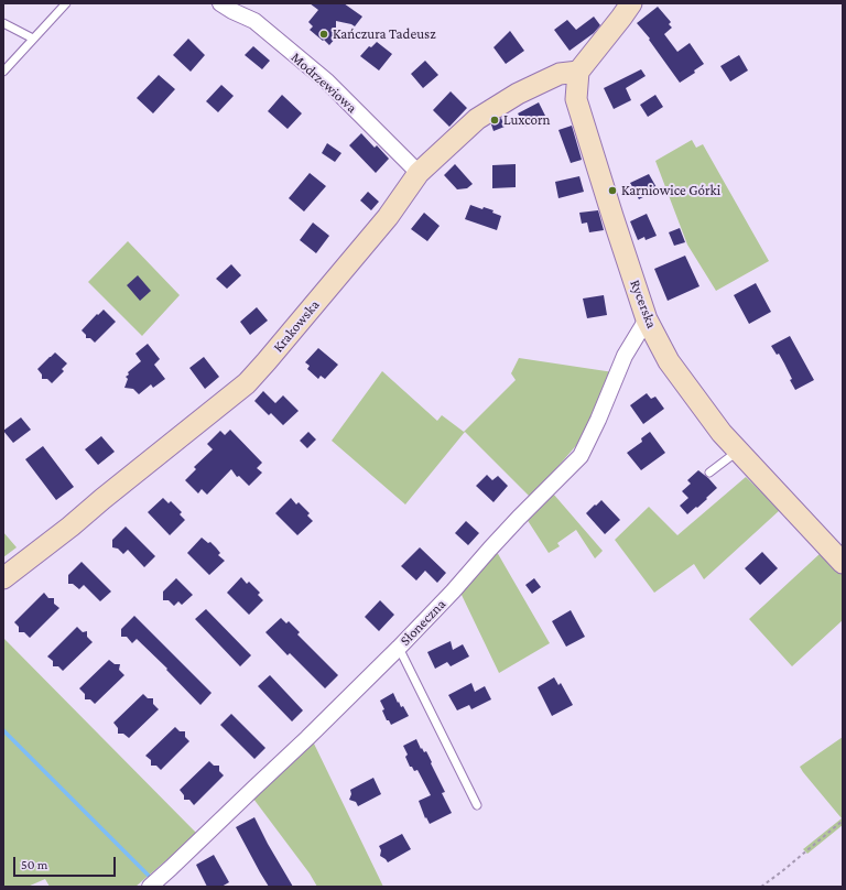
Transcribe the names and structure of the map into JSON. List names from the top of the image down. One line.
{"streets":{"street":["Modrzewiowa","Rycerska","Krakowska","Słoneczna"]},"crossings":[["Modrzewiowa","Krakowska"],["Rycerska","Krakowska"],["Rycerska","Słoneczna"]],"places":["Kańczura Tadeusz","Luxcorn","Karniowice Górki"],"scale_bar":"50 m"}
